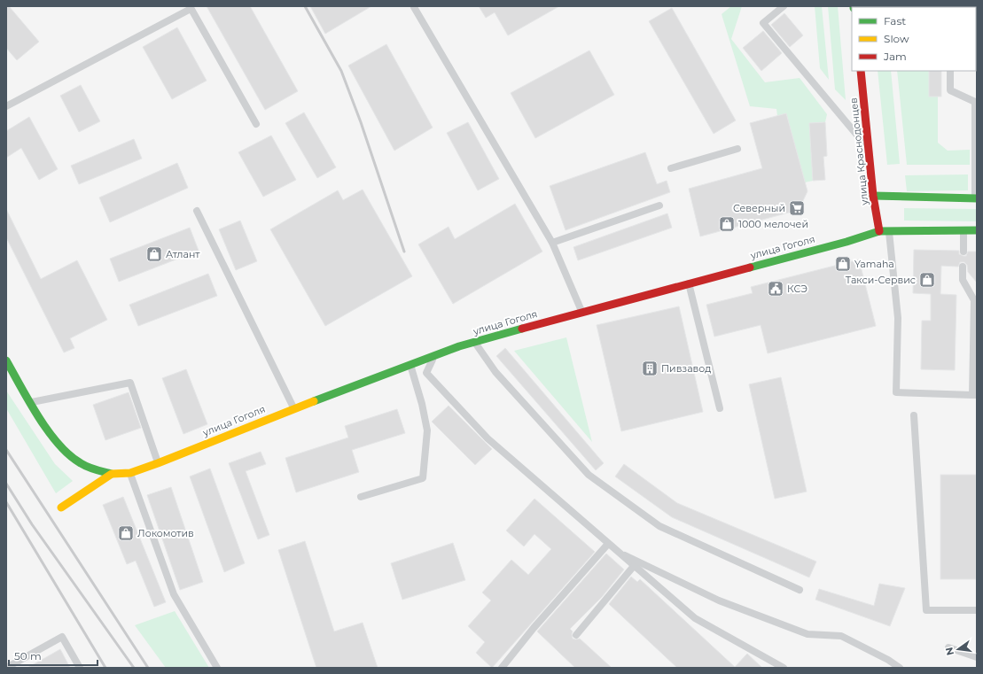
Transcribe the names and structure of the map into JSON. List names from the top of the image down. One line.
{"streets":{"street":["улица Краснодонцев","улица Гоголя"]},"crossings":[["улица Краснодонцев","улица Гоголя"]],"places":{"supermarket":["Северный"],"shop":["1000 мелочей","Атлант","Yamaha","Такси-Сервис","Локомотив"],"public building":["КСЭ"],"building":["Пивзавод"]},"legend":["Fast","Slow","Jam"],"scale_bar":"50 m","north":"left"}
